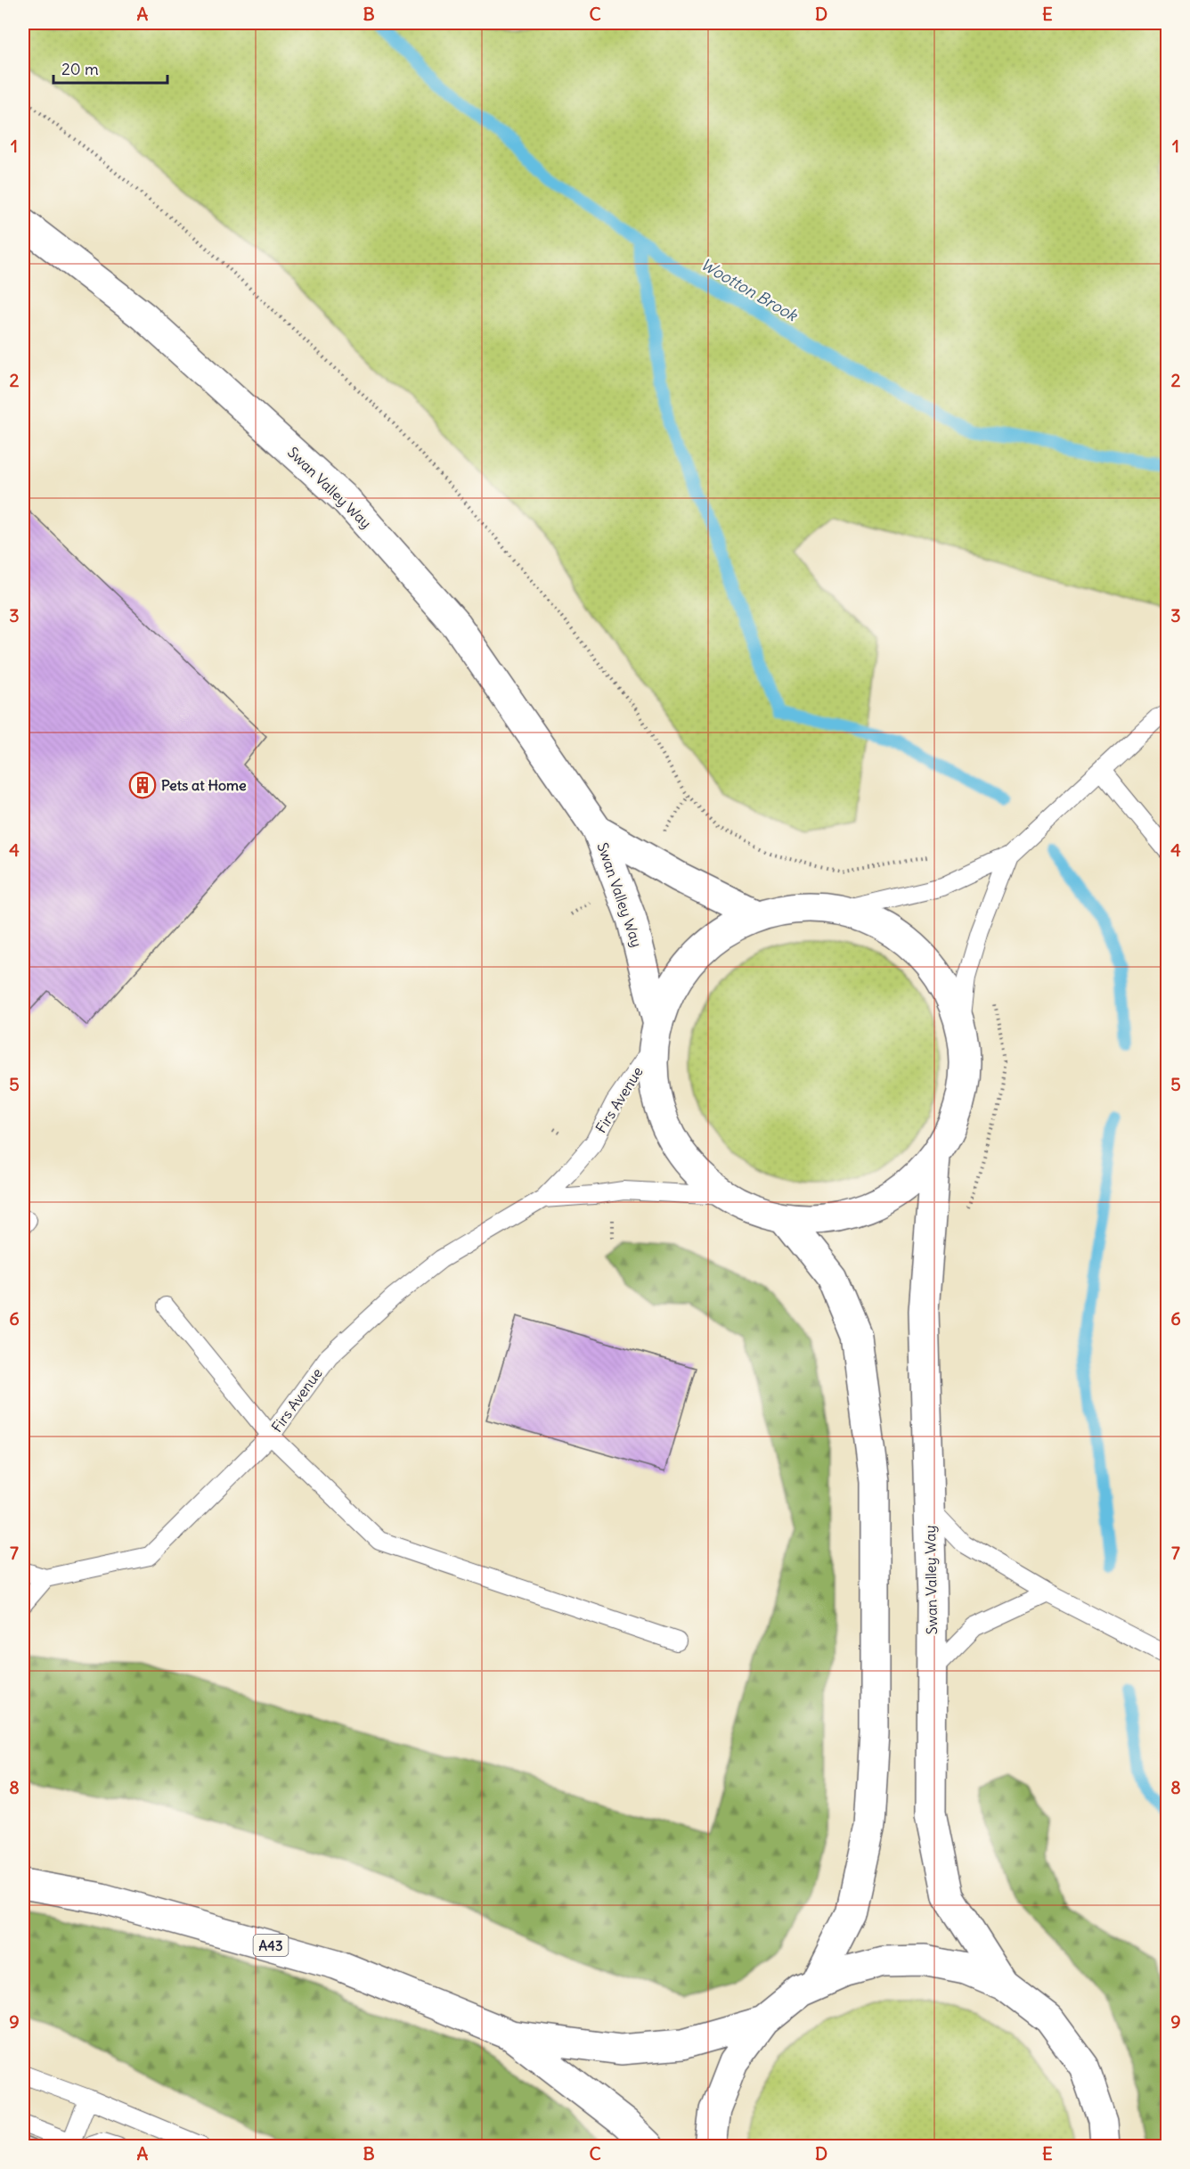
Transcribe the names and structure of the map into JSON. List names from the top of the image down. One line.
{"streets":{"main road":["Swan Valley Way","A43"],"lane":["Firs Avenue"]},"crossings":[["Swan Valley Way","Firs Avenue"]],"water":["Wootton Brook"],"places":{"building":["Pets at Home"]},"scale_bar":"20 m","grid":{"columns":["A","B","C","D","E"],"rows":["1","2","3","4","5","6","7","8","9"]}}
